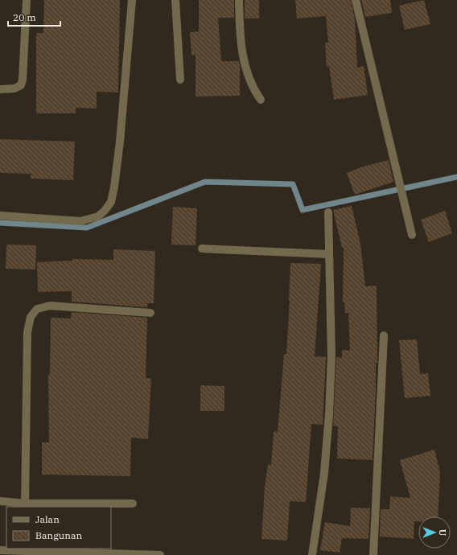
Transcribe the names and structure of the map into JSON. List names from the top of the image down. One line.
{"legend":["Jalan","Bangunan"],"scale_bar":"20 m","north":"right"}
